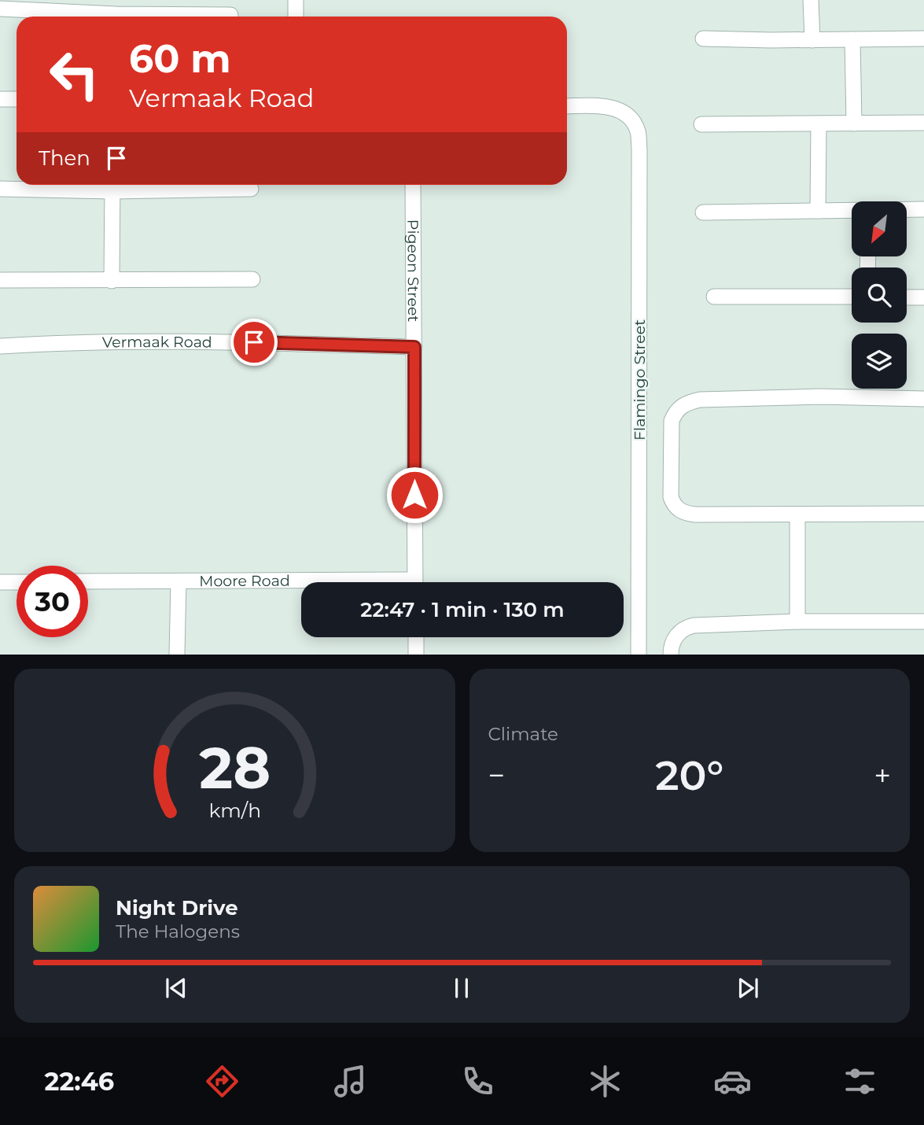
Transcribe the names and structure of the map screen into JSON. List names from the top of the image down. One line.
{"streets":{"street":["Pigeon Street","Vermaak Road","Flamingo Street","Moore Road"]},"crossings":[["Pigeon Street","Vermaak Road"]],"north":"bottom left","page":{"turn":["60 m","Vermaak Road"],"then":"Then","limit":"30","trip":"22:47 · 1 min · 130 m","tile":"Climate","heat":["−","20°","+"],"song":["Night Drive","The Halogens"],"tabs":"22:46","gauge":["28","km/h"]}}
